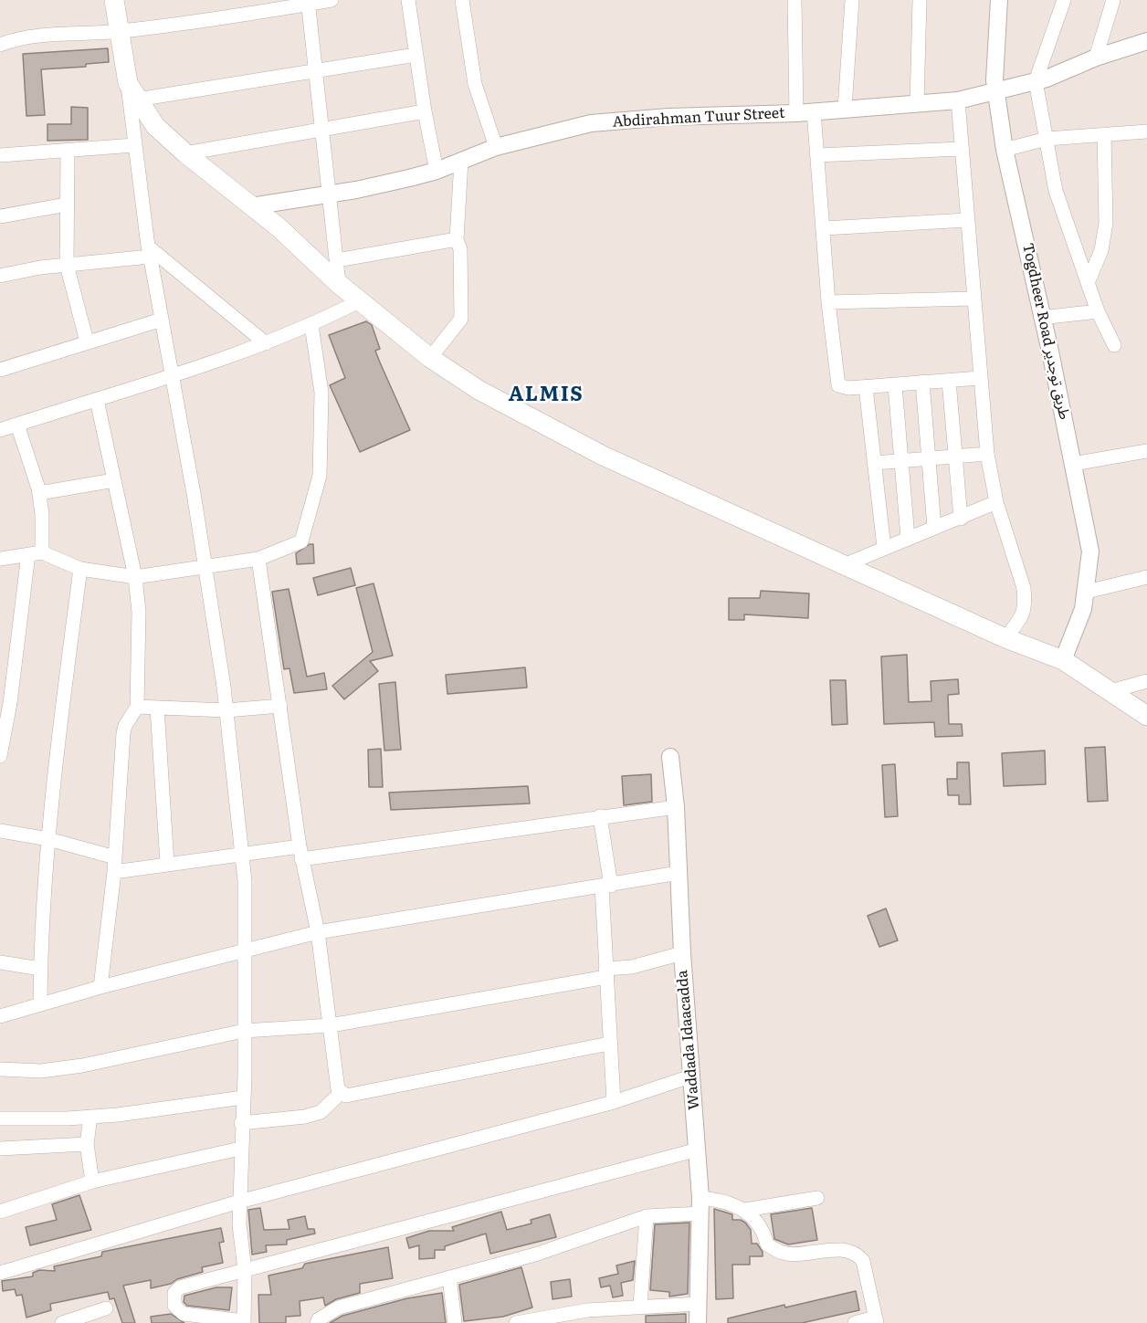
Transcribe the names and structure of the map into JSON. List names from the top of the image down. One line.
{"streets":{"street":["Abdirahman Tuur Street","Togdheer Road طريق توجدير","Waddada Idaacadda"]},"crossings":[["Abdirahman Tuur Street","Togdheer Road طريق توجدير"]],"districts":["ALMIS"]}
